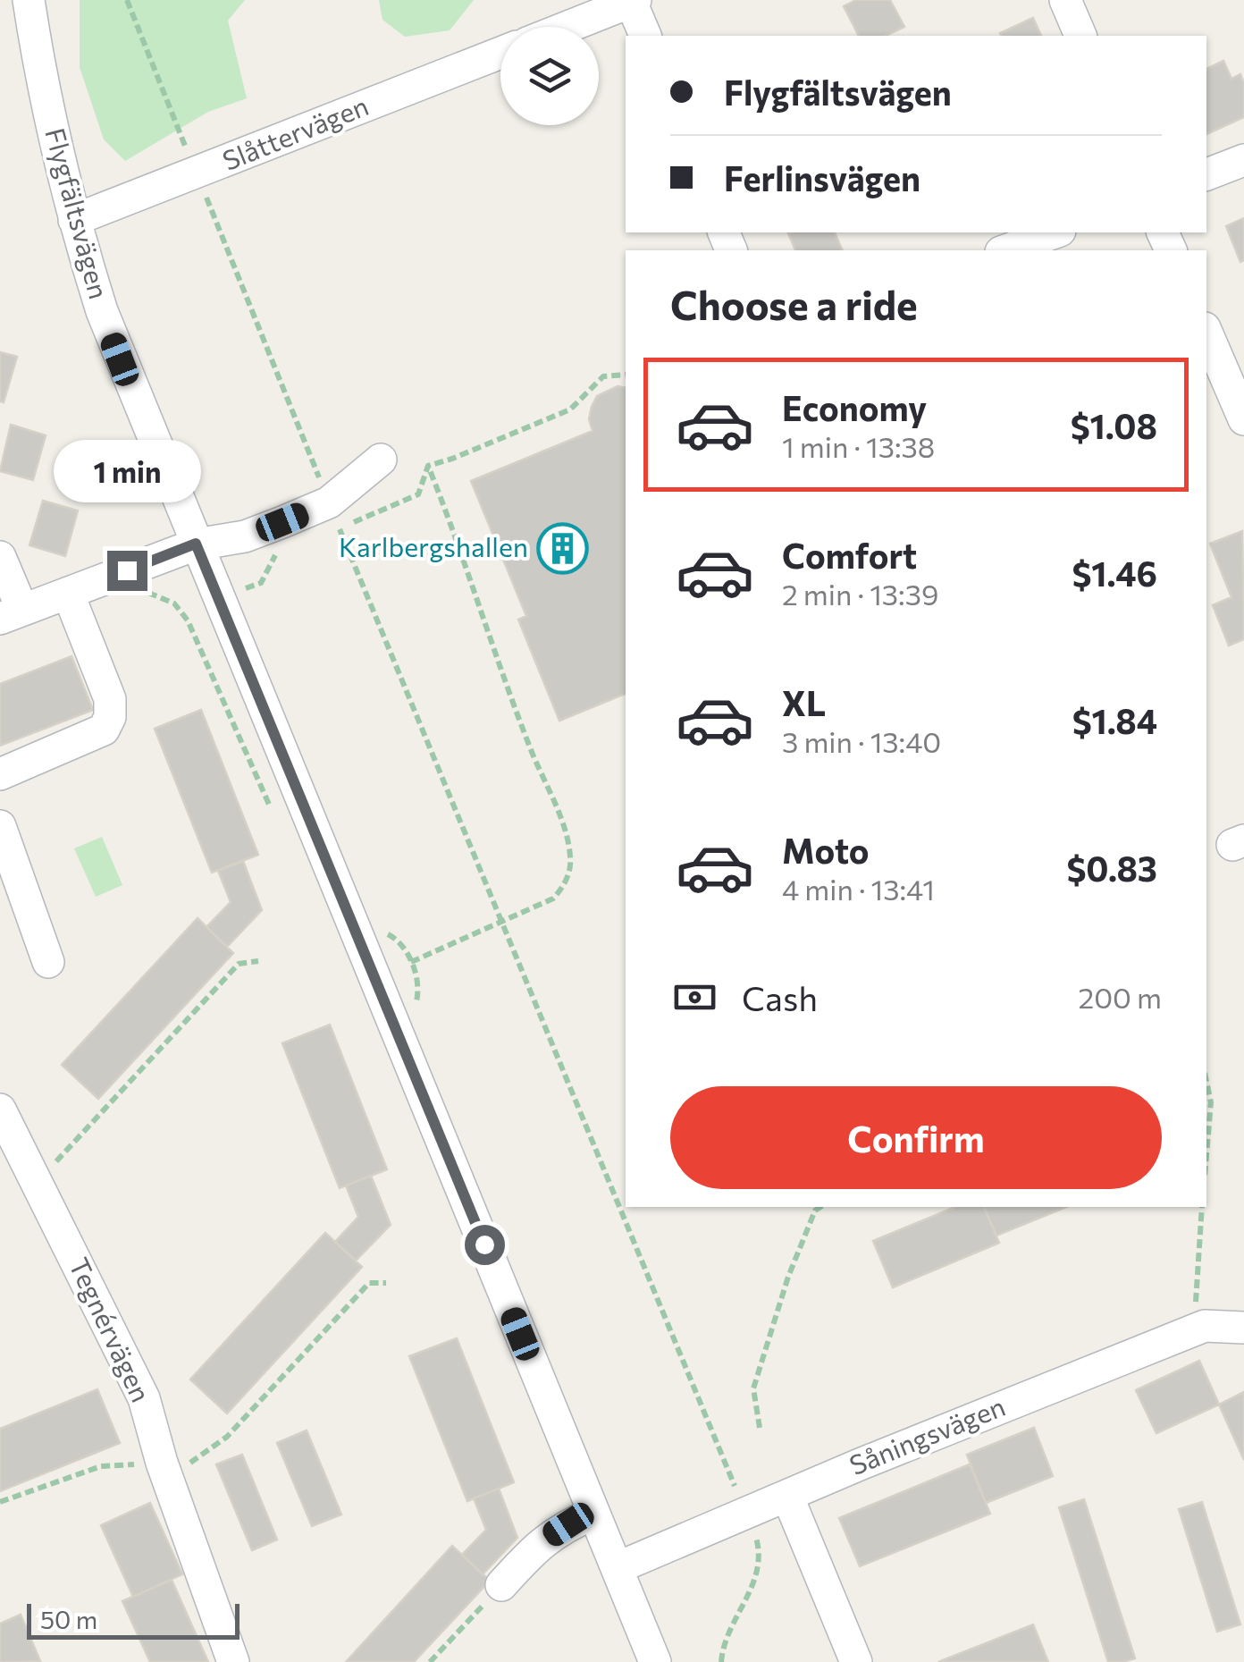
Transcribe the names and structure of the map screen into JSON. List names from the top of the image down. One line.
{"streets":{"street":["Slåttervägen","Flygfältsvägen","Tegnérvägen","Såningsvägen"]},"crossings":[["Slåttervägen","Flygfältsvägen"],["Flygfältsvägen","Såningsvägen"]],"places":{"building":["Karlbergshallen"]},"scale_bar":"50 m","page":{"banner":["Flygfältsvägen","Ferlinsvägen"],"heading":"Choose a ride","list":[{"name":"Economy","note":"1 min · 13:38","value":"$1.08"},{"name":"Comfort","note":"2 min · 13:39","value":"$1.46"},{"name":"XL","note":"3 min · 13:40","value":"$1.84"},{"name":"Moto","note":"4 min · 13:41","value":"$0.83"}],"bubble":"1 min","pay":["Cash","200 m"],"buttons":"Confirm","scale":"50 m"}}
